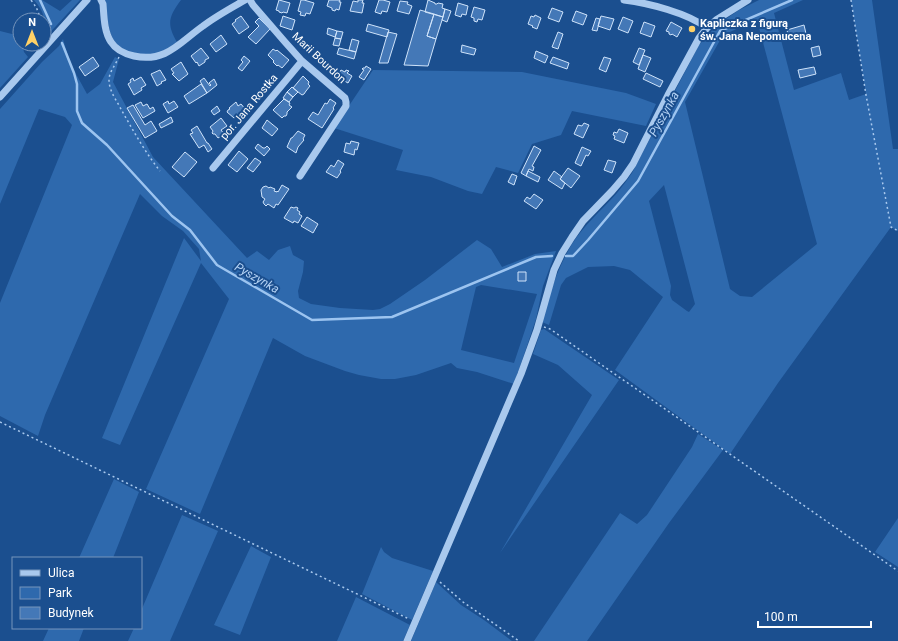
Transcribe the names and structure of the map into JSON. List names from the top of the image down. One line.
{"streets":{"street":["Marii Bourdon","por. Jana Rostka"]},"crossings":[["Marii Bourdon","por. Jana Rostka"]],"water":["Pyszynka"],"places":["Kapliczka z figurą św. Jana Nepomucena"],"legend":["Ulica","Park","Budynek"],"scale_bar":"100 m","north":"top"}
